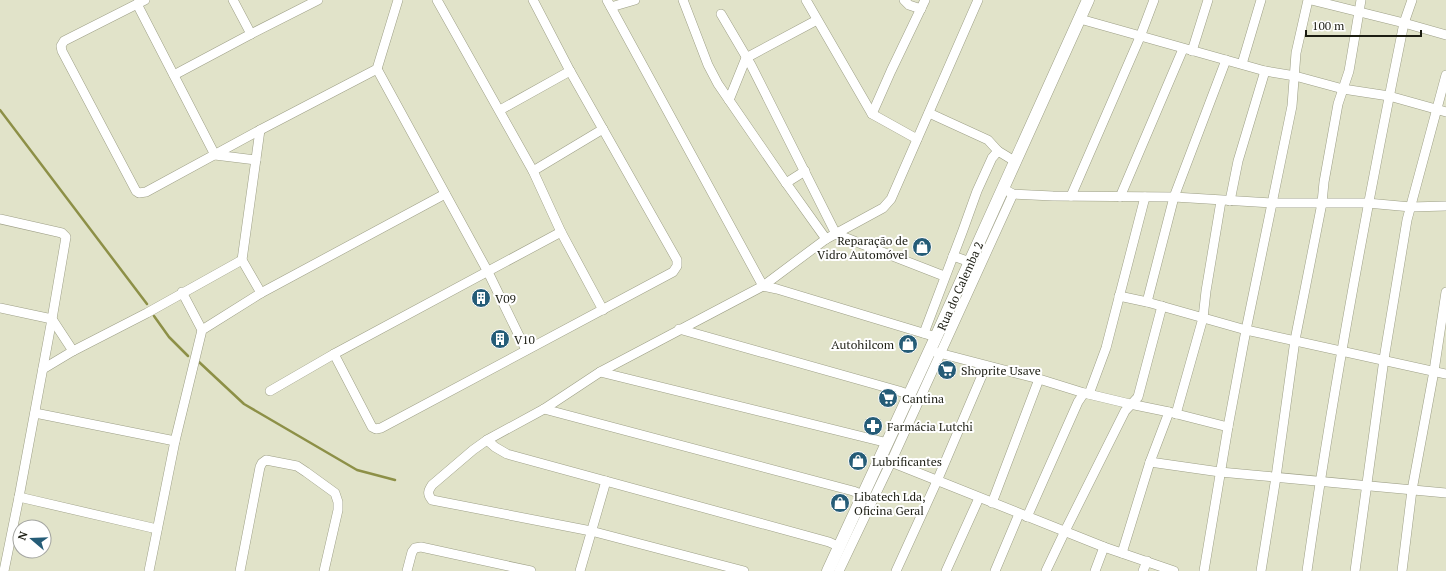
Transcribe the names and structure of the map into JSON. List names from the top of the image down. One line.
{"streets":{"main road":["Rua do Calemba 2"]},"places":{"shop":["Reparação de Vidro Automóvel","Autohilcom","Lubrificantes","Libatech Lda, Oficina Geral"],"building":["V09","V10"],"supermarket":["Shoprite Usave","Cantina"],"pharmacy":["Farmácia Lutchi"]},"scale_bar":"100 m","north":"left"}
